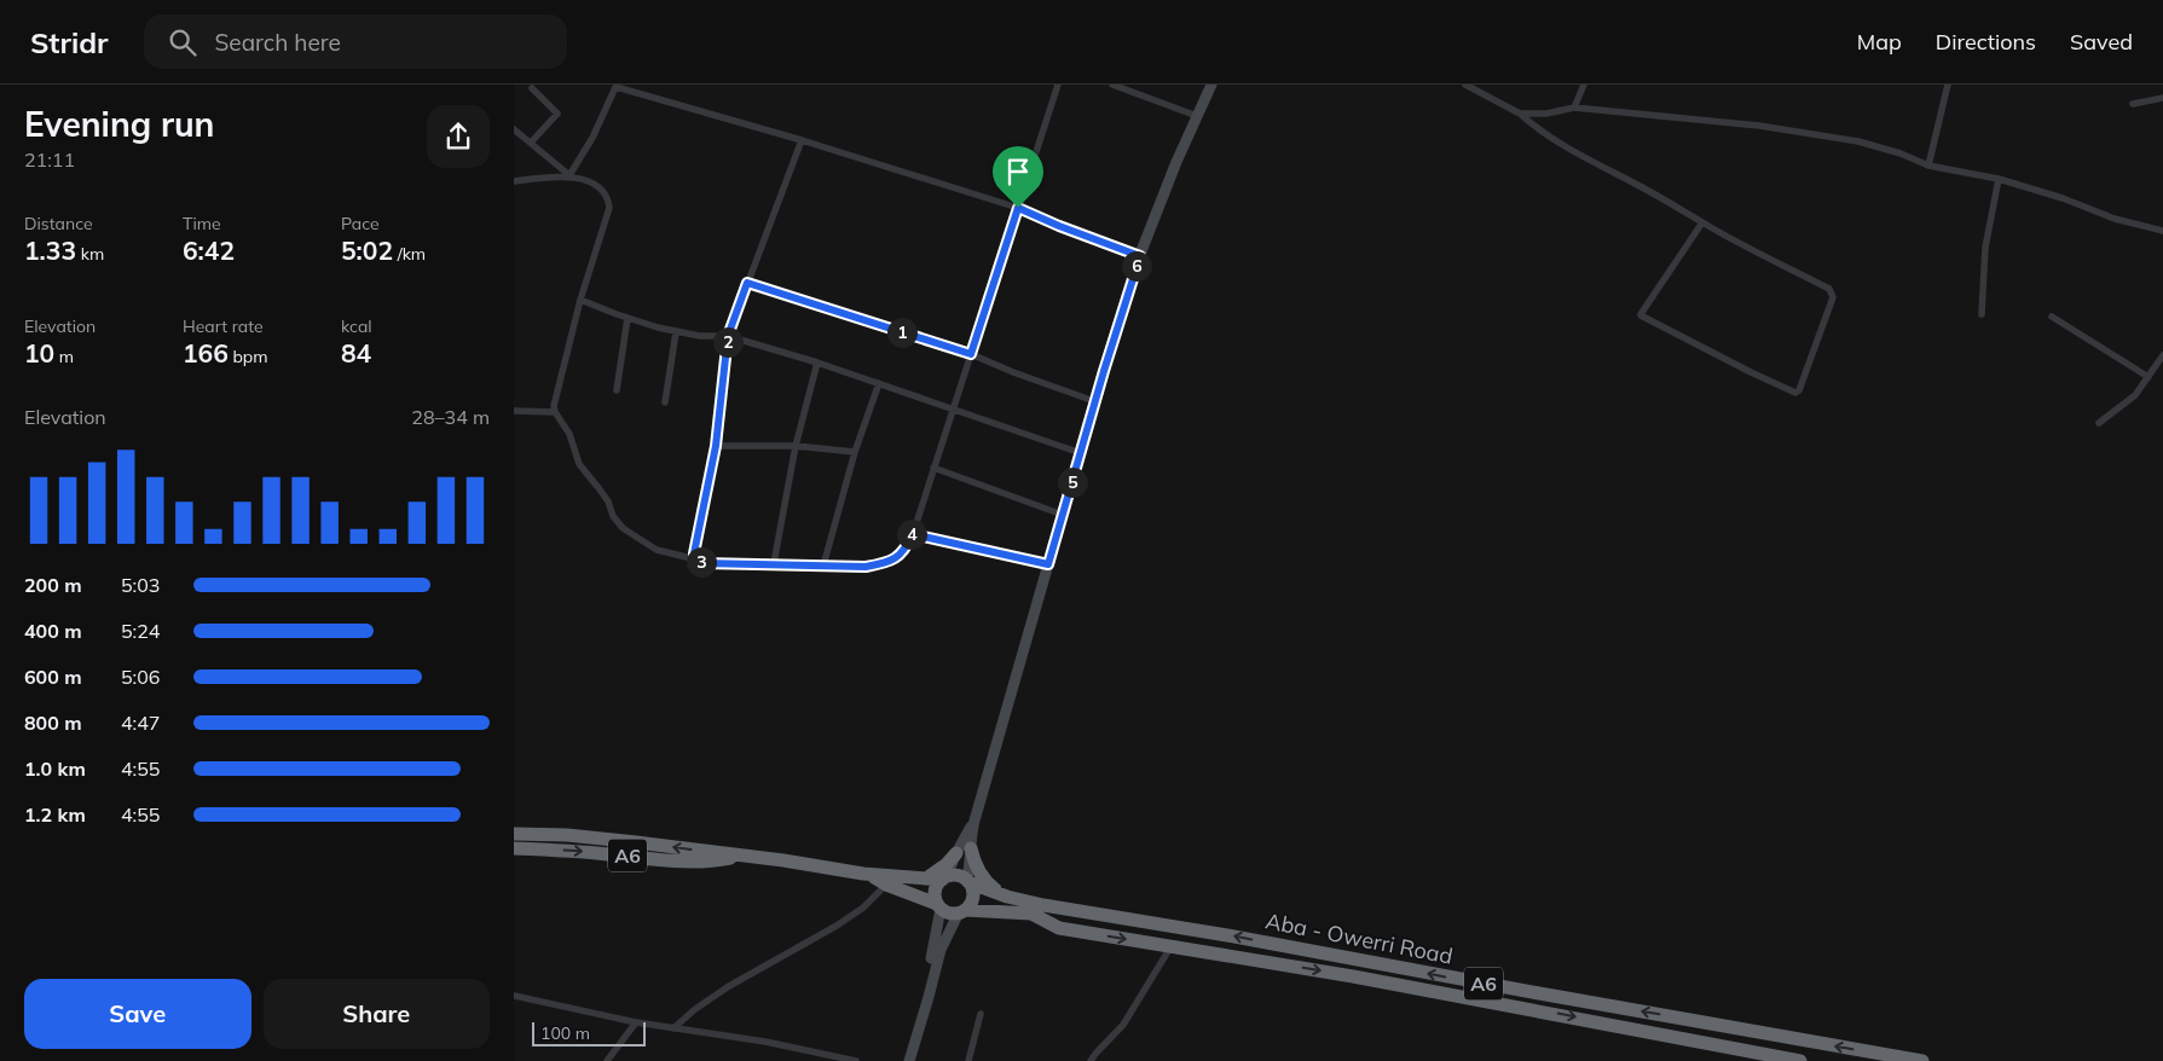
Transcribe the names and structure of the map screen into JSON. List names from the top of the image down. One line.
{"streets":{"highway":["A6","Aba - Owerri Road"]},"scale_bar":"100 m","page":{"header":"Stridr","search":"Search here","nav":["Map","Directions","Saved"],"heading":["Evening run","21:11"],"stats":[["Distance","1.33 km"],["Time","6:42"],["Pace","5:02 /km"],["Elevation","10 m"],["Heart rate","166 bpm"],["kcal","84"]],"pins":["6","1","2","5","4","3"],"chart":["Elevation","28–34 m"],"list":[{"name":"200 m","note":"5:03"},{"name":"400 m","note":"5:24"},{"name":"600 m","note":"5:06"},{"name":"800 m","note":"4:47"},{"name":"1.0 km","note":"4:55"},{"name":"1.2 km","note":"4:55"}],"buttons":["Save","Share"],"scale":"100 m"}}
